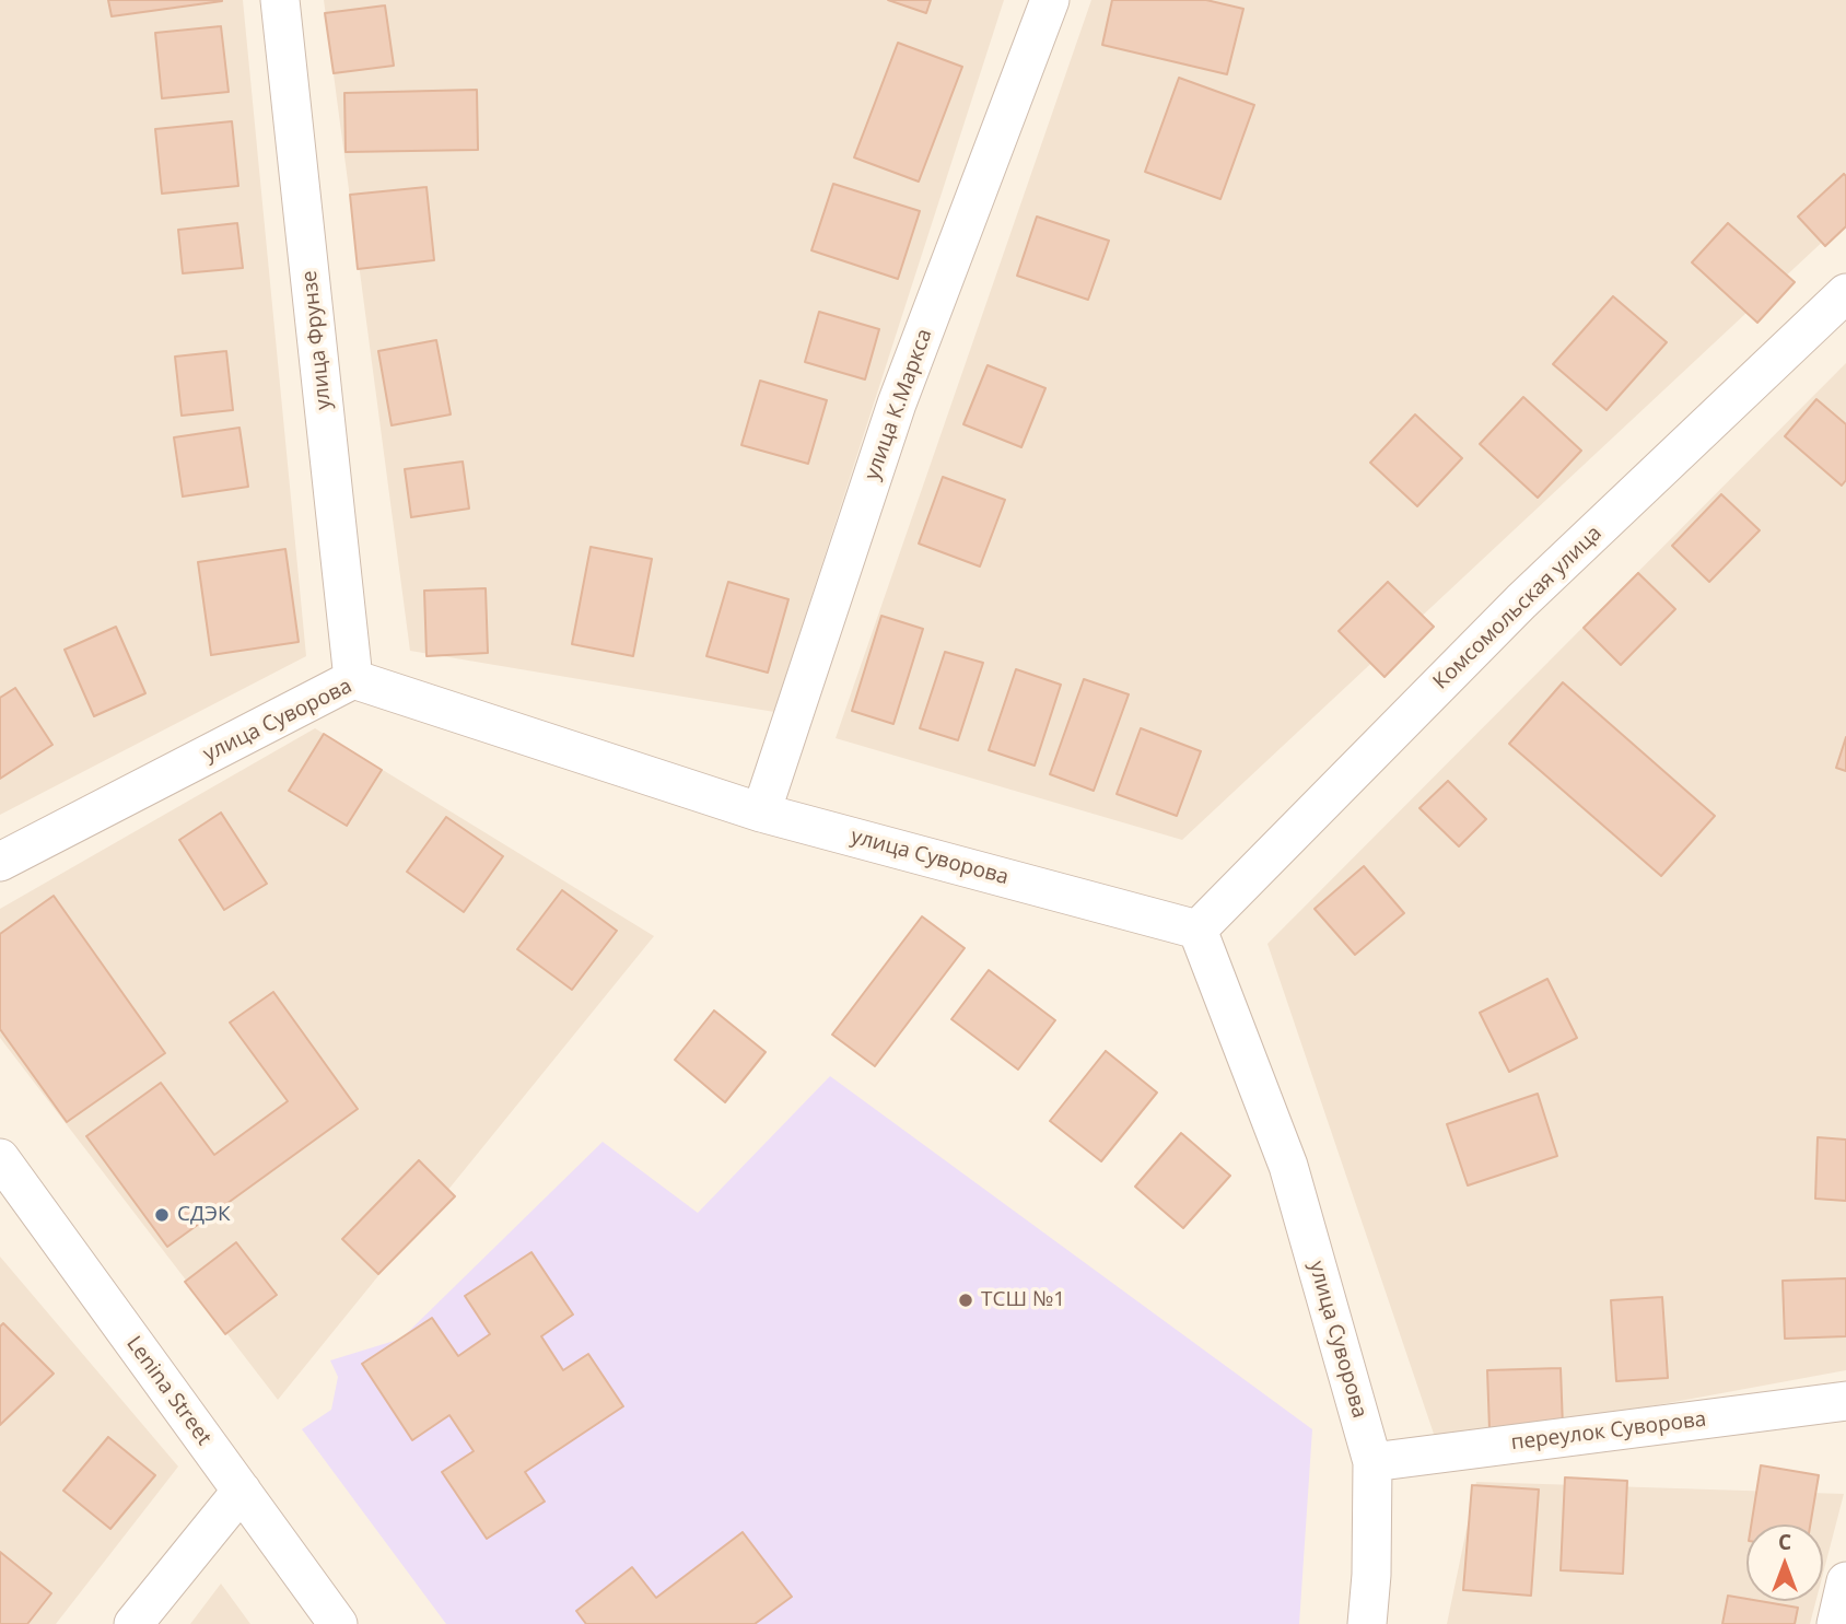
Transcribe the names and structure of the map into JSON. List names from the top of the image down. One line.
{"streets":{"street":["улица Фрунзе","улица К.Маркса","Комсомольская улица","улица Суворова","Lenina Street","переулок Суворова"]},"crossings":[["улица Фрунзе","улица Суворова"],["улица К.Маркса","улица Суворова"],["Комсомольская улица","улица Суворова"],["улица Суворова","переулок Суворова"]],"places":["СДЭК","ТСШ №1"],"north":"top"}
